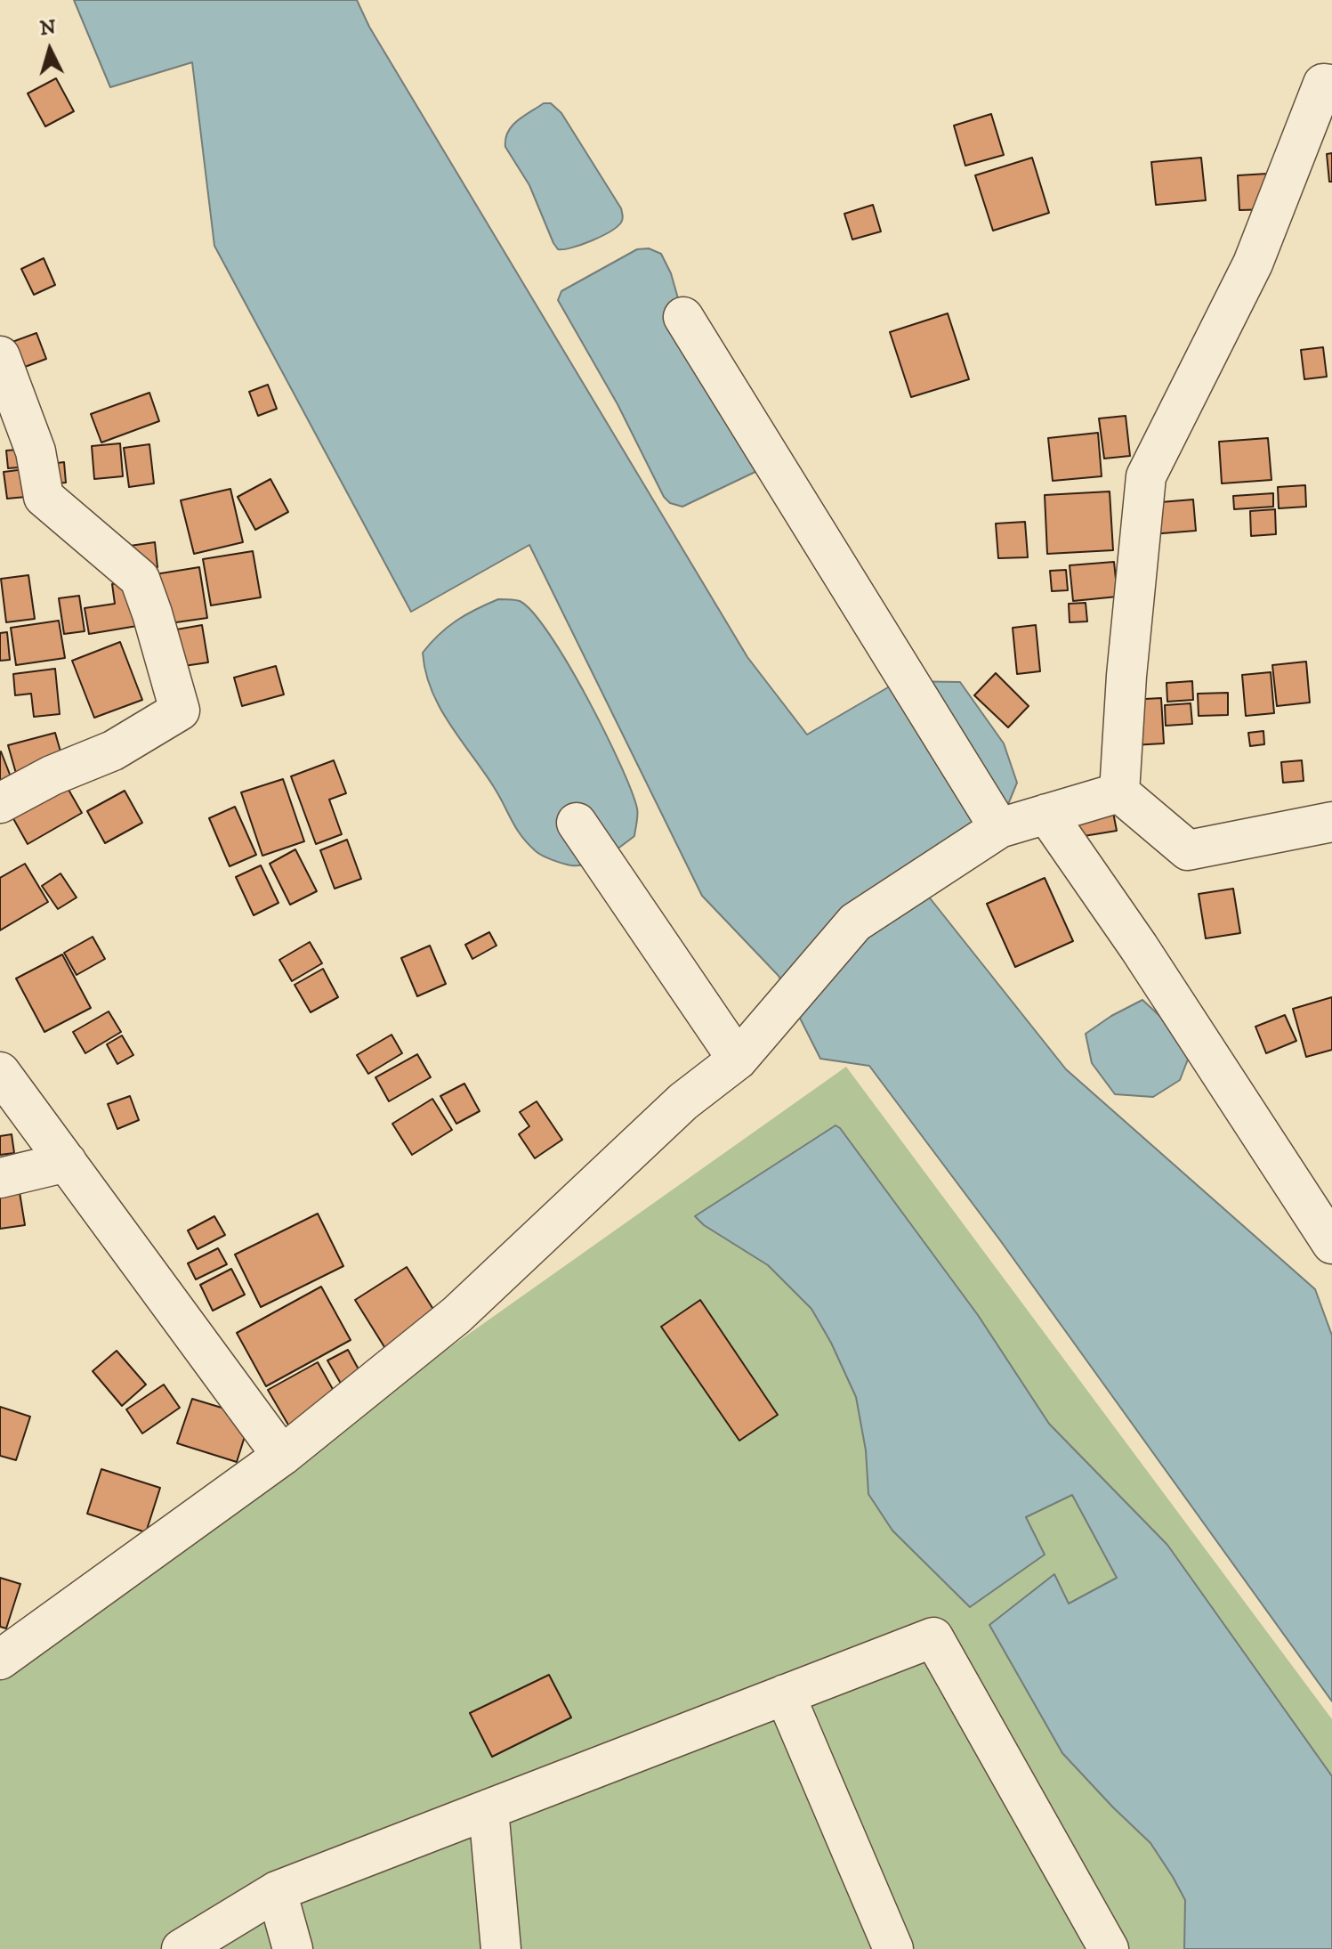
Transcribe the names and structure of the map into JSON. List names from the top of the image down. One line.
{"north":"top"}
